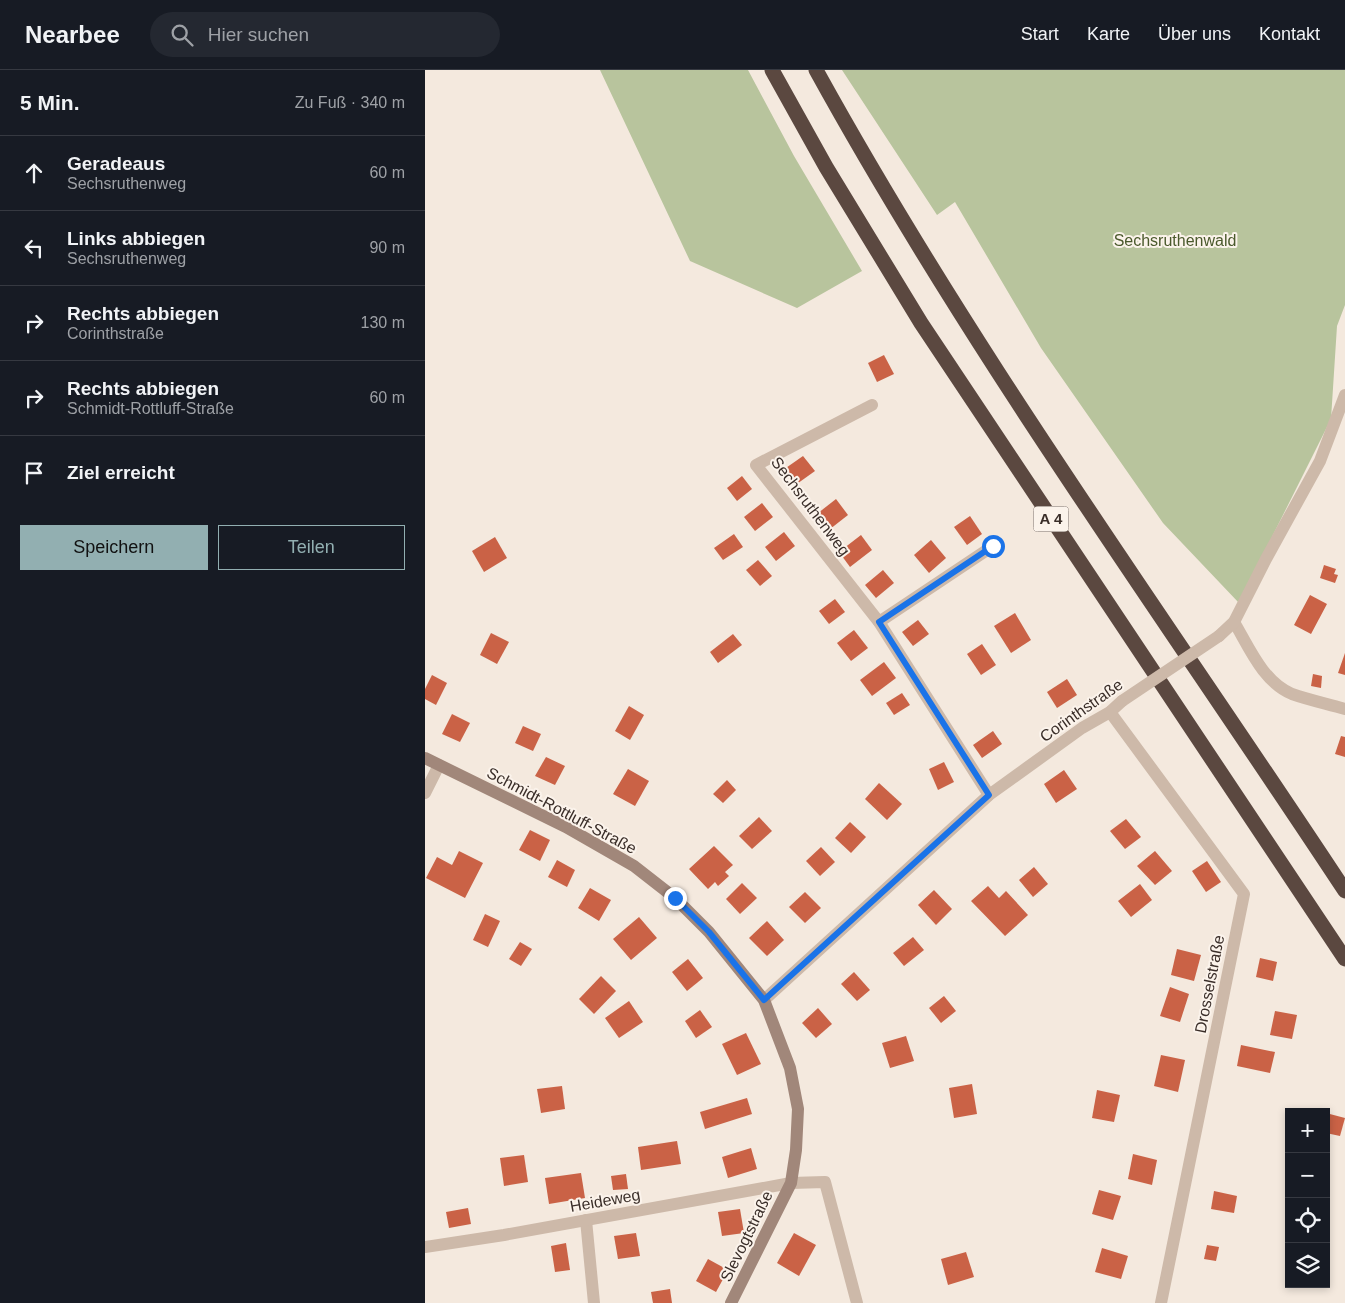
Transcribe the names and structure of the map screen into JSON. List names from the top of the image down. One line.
{"streets":{"highway":["A 4"],"street":["Sechsruthenweg","Corinthstraße","Schmidt-Rottluff-Straße","Drosselstraße","Heideweg","Slevogtstraße"]},"crossings":[["Sechsruthenweg","Corinthstraße"],["Corinthstraße","Schmidt-Rottluff-Straße"],["Corinthstraße","Drosselstraße"],["Schmidt-Rottluff-Straße","Heideweg"],["Schmidt-Rottluff-Straße","Slevogtstraße"],["Heideweg","Slevogtstraße"]],"parks":["Sechsruthenwald"],"page":{"header":"Nearbee","search":"Hier suchen","nav":["Start","Karte","Über uns","Kontakt"],"heading":["5 Min.","Zu Fuß · 340 m"],"list":[["Geradeaus","Sechsruthenweg","60 m"],["Links abbiegen","Sechsruthenweg","90 m"],["Rechts abbiegen","Corinthstraße","130 m"],["Rechts abbiegen","Schmidt-Rottluff-Straße","60 m"],"Ziel erreicht"],"buttons":["Speichern","Teilen"],"map_buttons":["+","−"]}}
